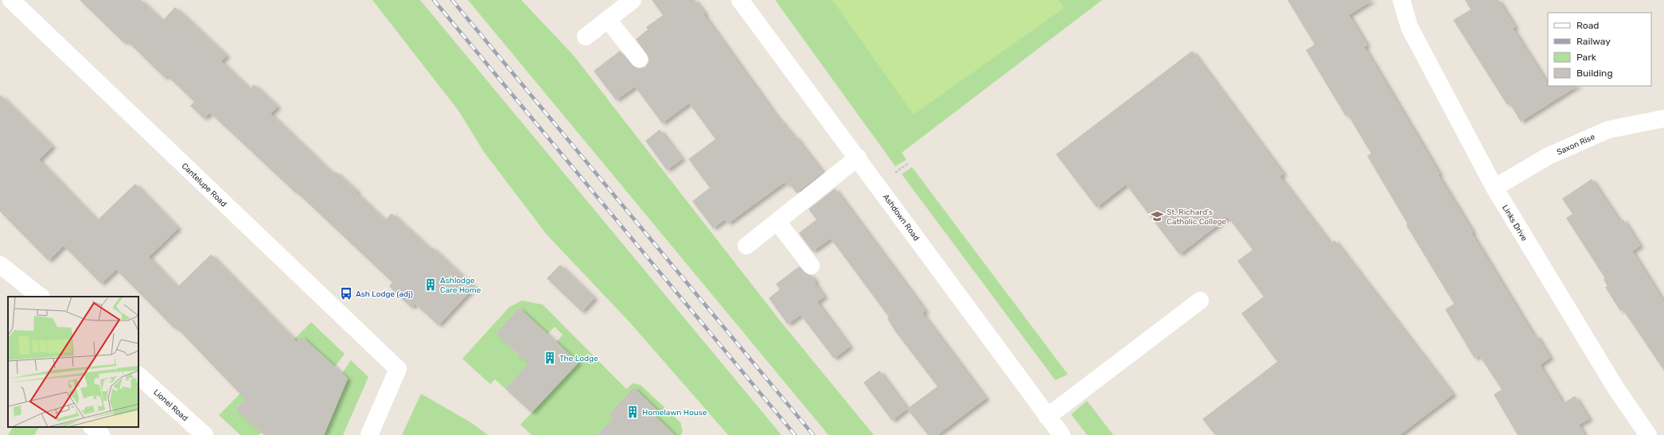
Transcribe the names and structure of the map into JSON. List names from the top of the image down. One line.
{"streets":{"street":["Saxon Rise","Cantelupe Road","Ashdown Road","Links Drive","Lionel Road"]},"crossings":[["Saxon Rise","Links Drive"]],"places":{"school or university":["St. Richard's Catholic College"],"building":["Ashlodge Care Home","The Lodge","Homelawn House"],"bus stop":["Ash Lodge (adj)"]},"legend":["Road","Railway","Park","Building"]}
